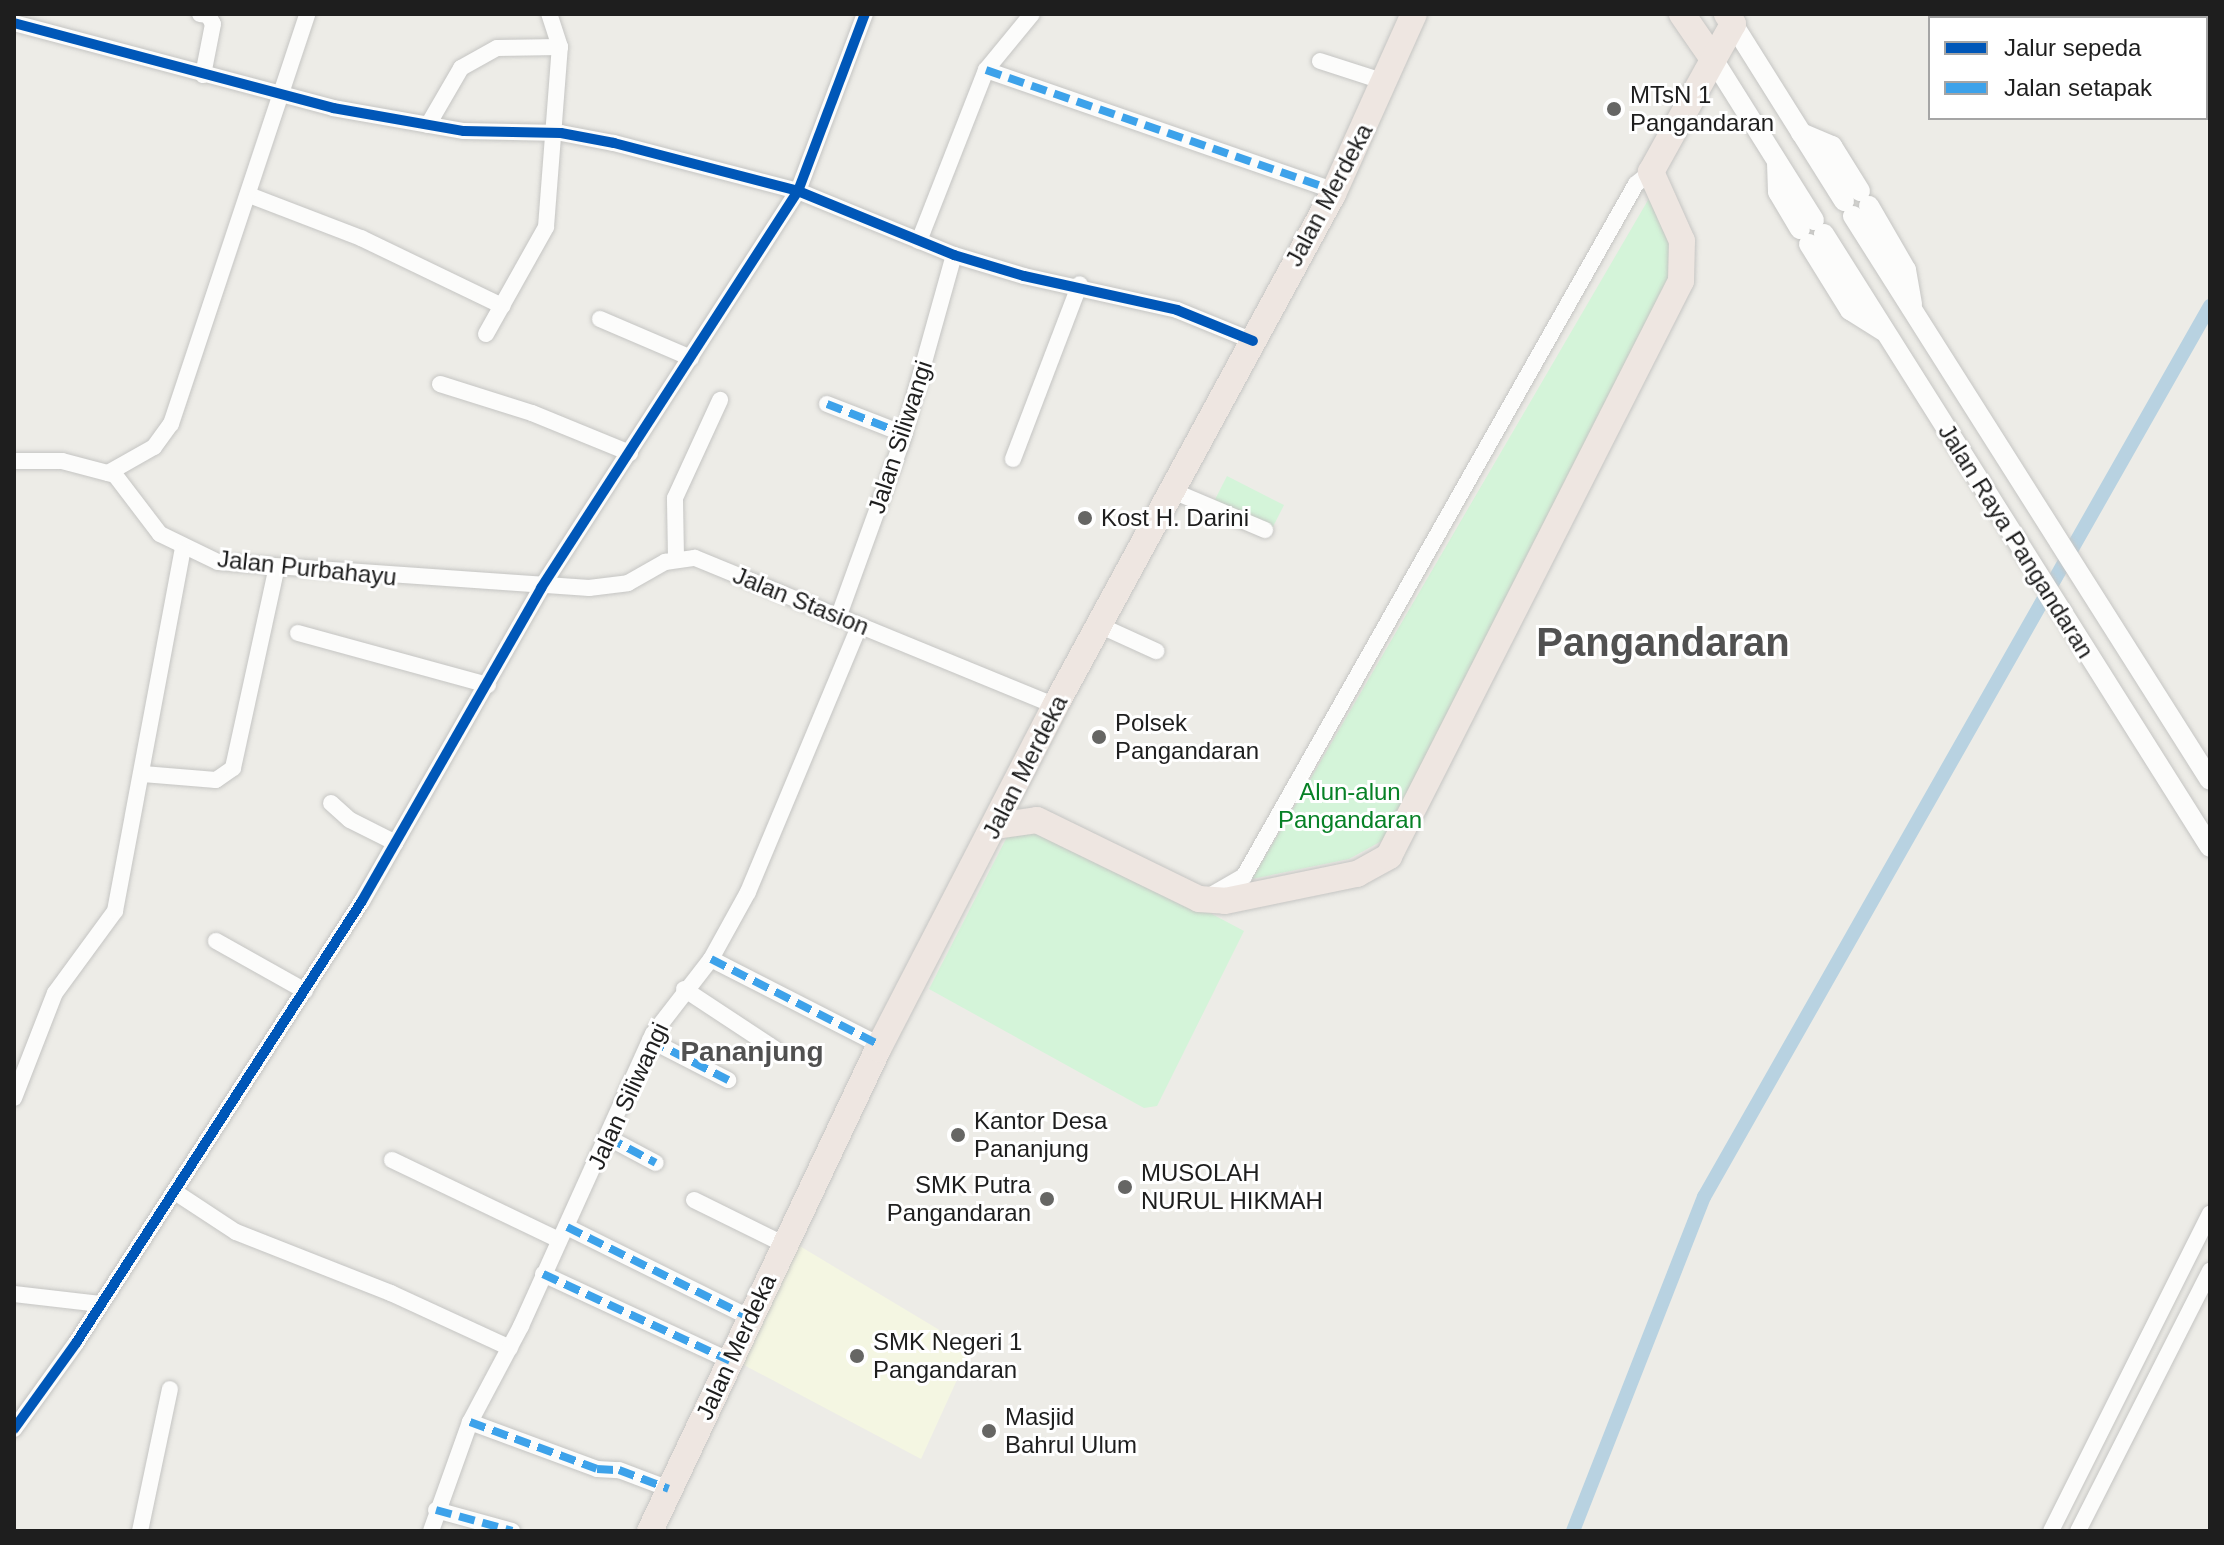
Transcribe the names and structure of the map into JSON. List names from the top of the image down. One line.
{"streets":{"highway":["Jalan Merdeka"],"street":["Jalan Siliwangi","Jalan Raya Pangandaran","Jalan Purbahayu","Jalan Stasion"]},"crossings":[["Jalan Merdeka","Jalan Stasion"],["Jalan Siliwangi","Jalan Stasion"]],"districts":["Pangandaran","Pananjung"],"parks":["Alun-alun Pangandaran"],"places":["MTsN 1 Pangandaran","Kost H. Darini","Polsek Pangandaran","Kantor Desa Pananjung","MUSOLAH NURUL HIKMAH","SMK Putra Pangandaran","SMK Negeri 1 Pangandaran","Masjid Bahrul Ulum"],"legend":["Jalur sepeda","Jalan setapak"]}
